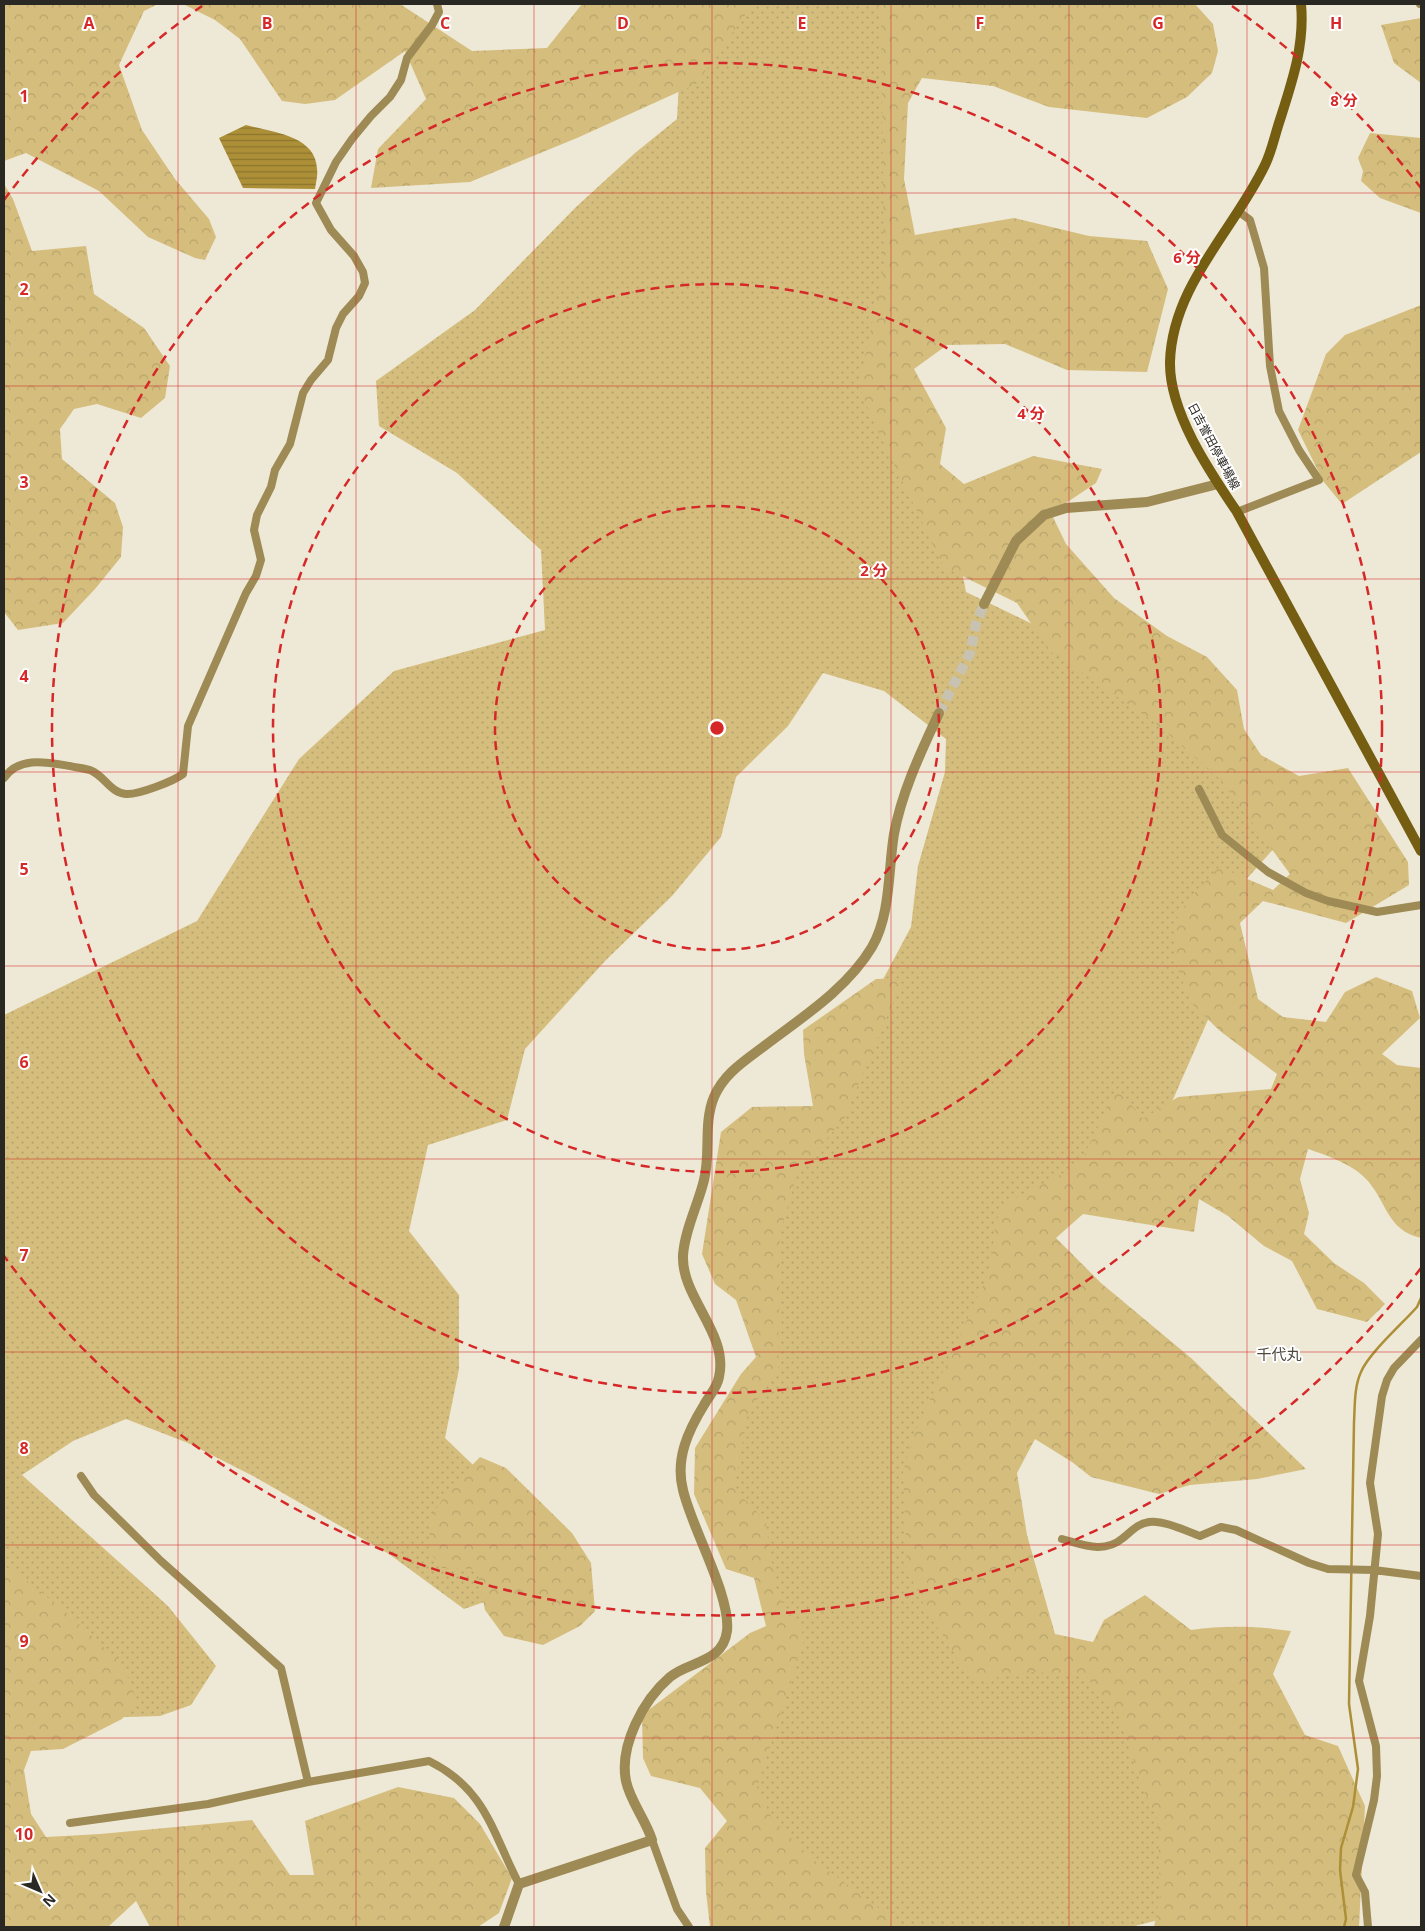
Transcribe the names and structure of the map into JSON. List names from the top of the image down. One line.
{"streets":{"main road":["日吉誉田停車場線"]},"districts":["千代丸"],"north":"bottom right","grid":{"columns":["A","B","C","D","E","F","G","H"],"rows":["1","2","3","4","5","6","7","8","9","10"]},"rings":["8 分","6 分","4 分","2 分"]}
